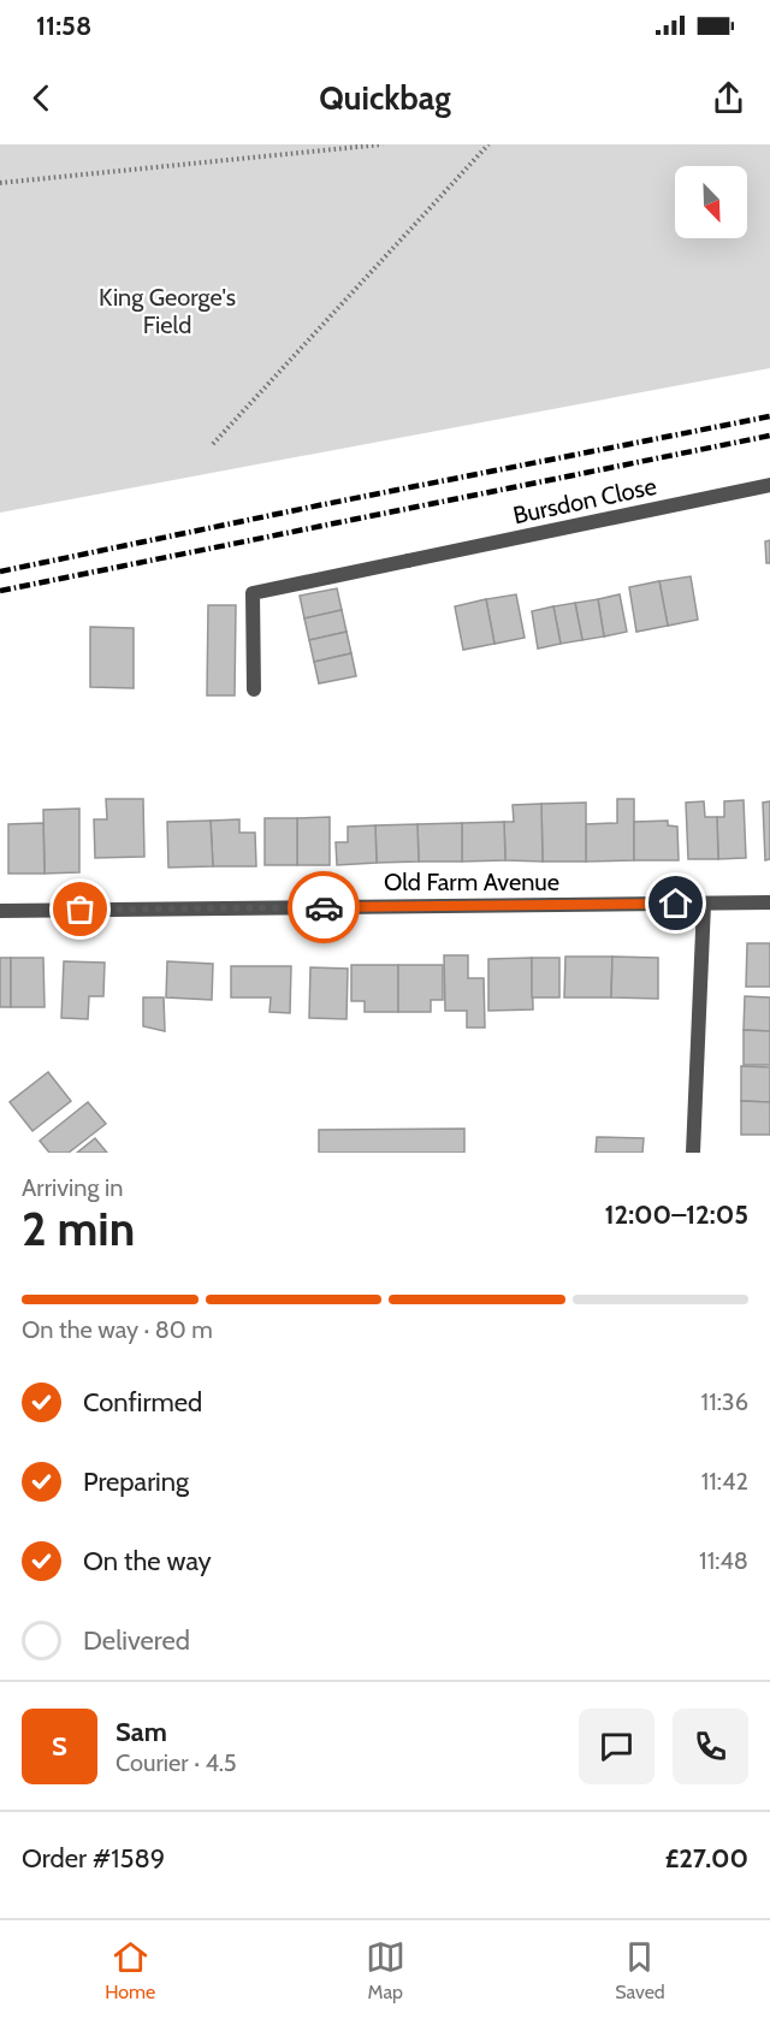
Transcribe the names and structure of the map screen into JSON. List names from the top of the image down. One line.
{"streets":{"street":["Bursdon Close","Old Farm Avenue"]},"parks":["King George's Field"],"north":"bottom right","page":{"status":"11:58","header":"Quickbag","heading":["2 min","Arriving in","12:00–12:05"],"panel":["Sam","Courier · 4.5","Order #1589","£27.00"],"bar":"On the way · 80 m","list":[["Confirmed","11:36"],["Preparing","11:42"],["On the way","11:48"],"Delivered"],"round":"S","tabs":["Home","Map","Saved"]}}
